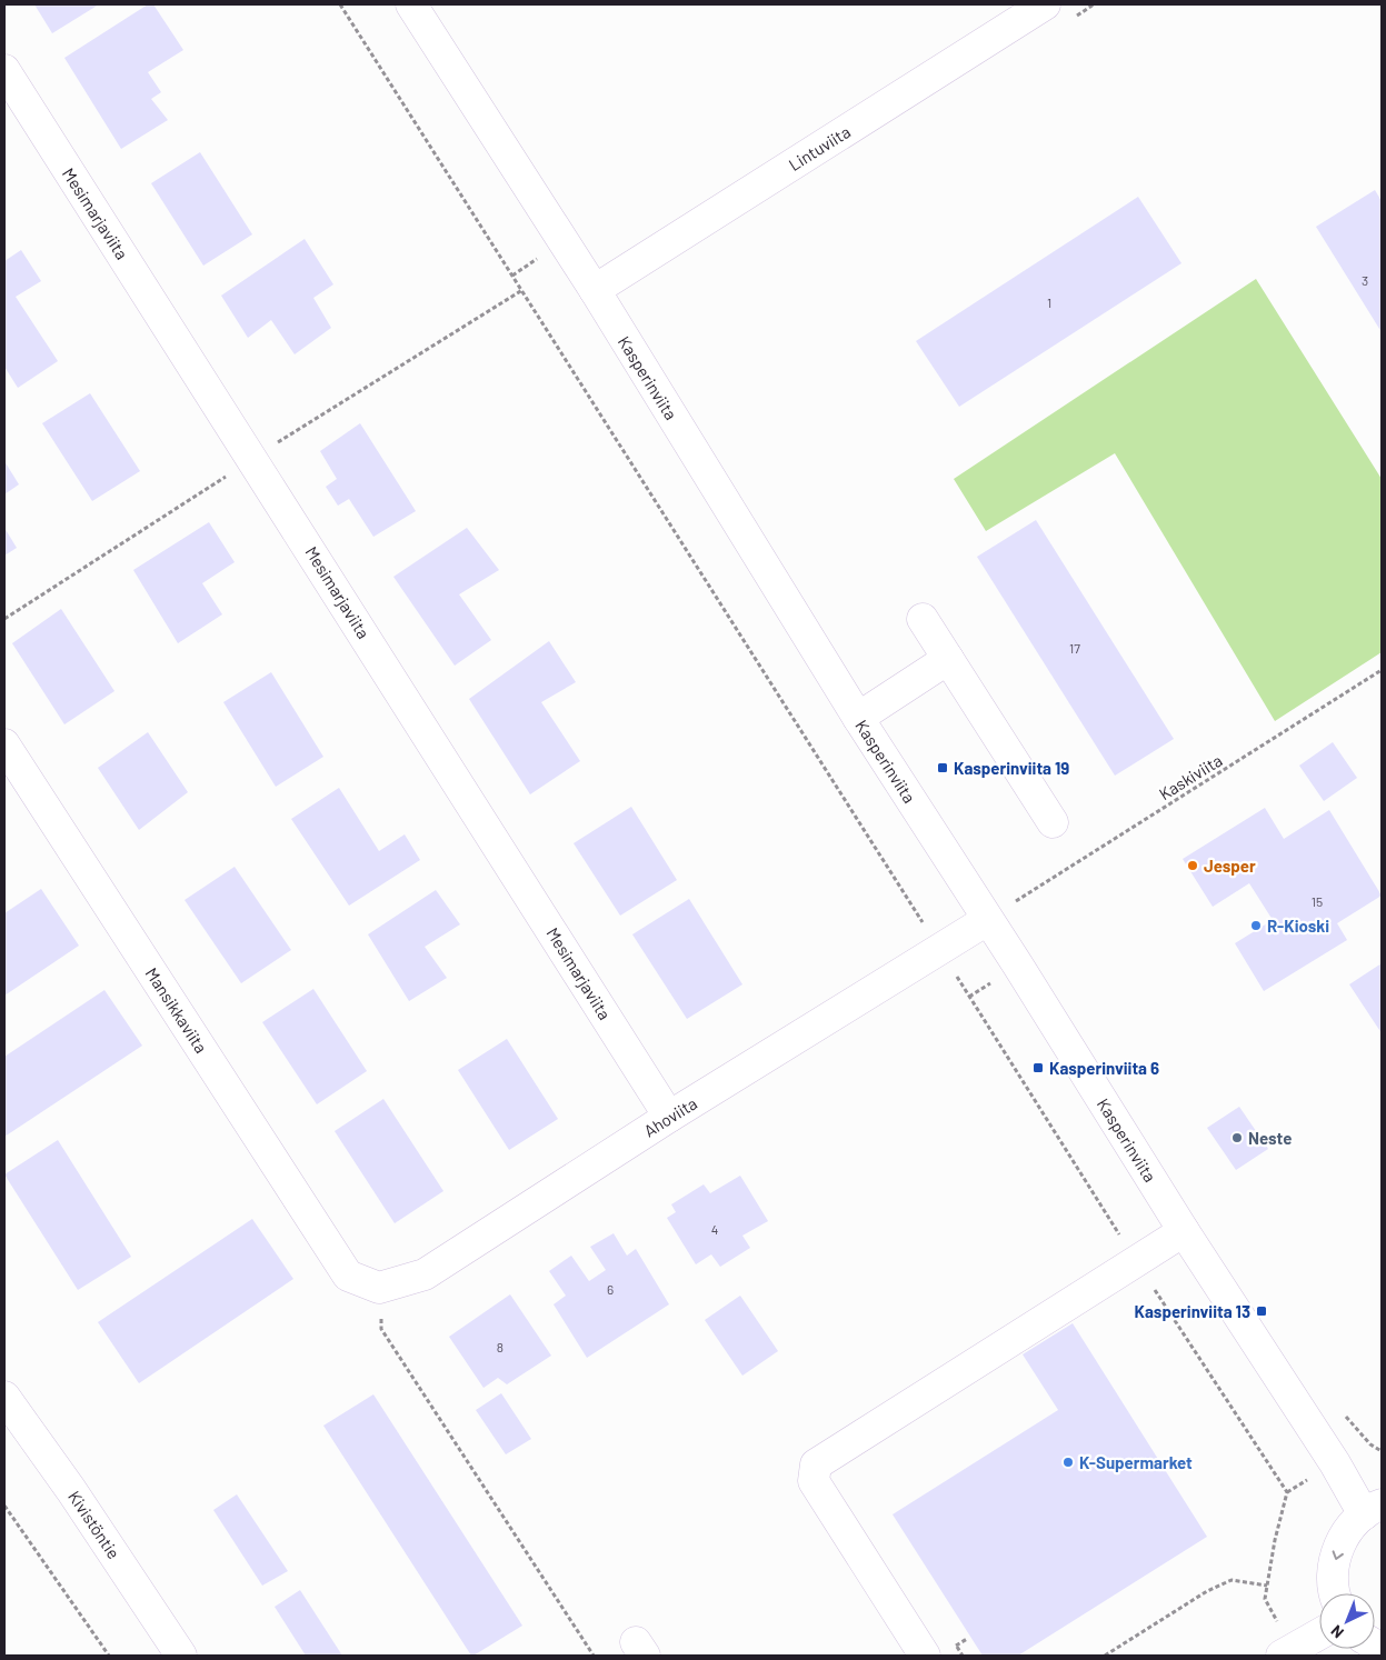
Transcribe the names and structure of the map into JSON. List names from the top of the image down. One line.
{"streets":{"street":["Lintuviita","Mesimarjaviita","Kasperinviita","Mansikkaviita","Ahoviita","Kivistöntie"],"path":["Kaskiviita"]},"crossings":[["Lintuviita","Kasperinviita"],["Mesimarjaviita","Ahoviita"],["Kasperinviita","Ahoviita"],["Mansikkaviita","Ahoviita"]],"places":{"transit":["Kasperinviita 19","Kasperinviita 6","Kasperinviita 13"],"other":["Jesper","R-Kioski","Neste","K-Supermarket"]},"house_numbers":["3","1","17","15","4","6","8"],"north":"bottom left"}
